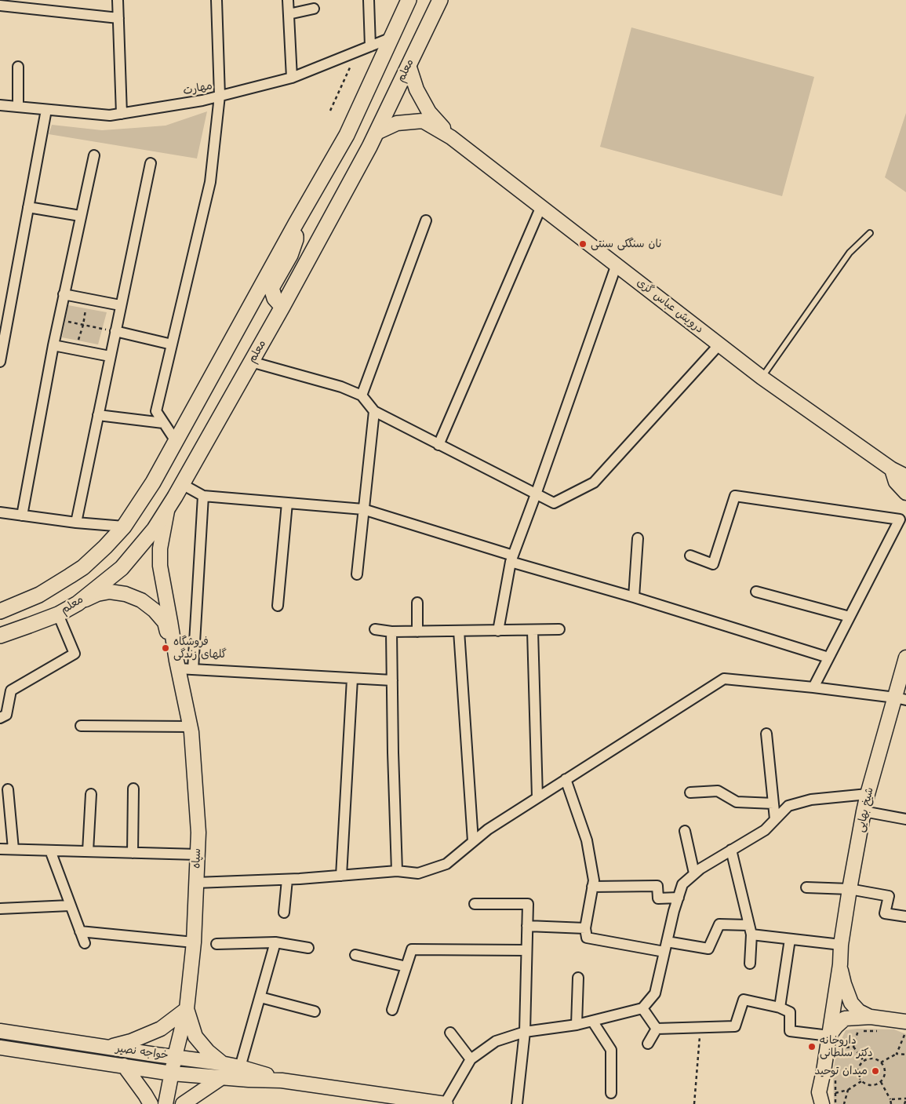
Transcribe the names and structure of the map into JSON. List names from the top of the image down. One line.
{"streets":{"main road":["معلم"],"street":["مهارت","درویش عباس گزی","شیخ بهایی","سپاه","خواجه نصیر"]},"crossings":[["سپاه","خواجه نصیر"]],"places":["نان سنگکی سنتی","فروشگاه گلهای زندگی","داروخانه دکتر سلطانی","میدان توحید"]}
